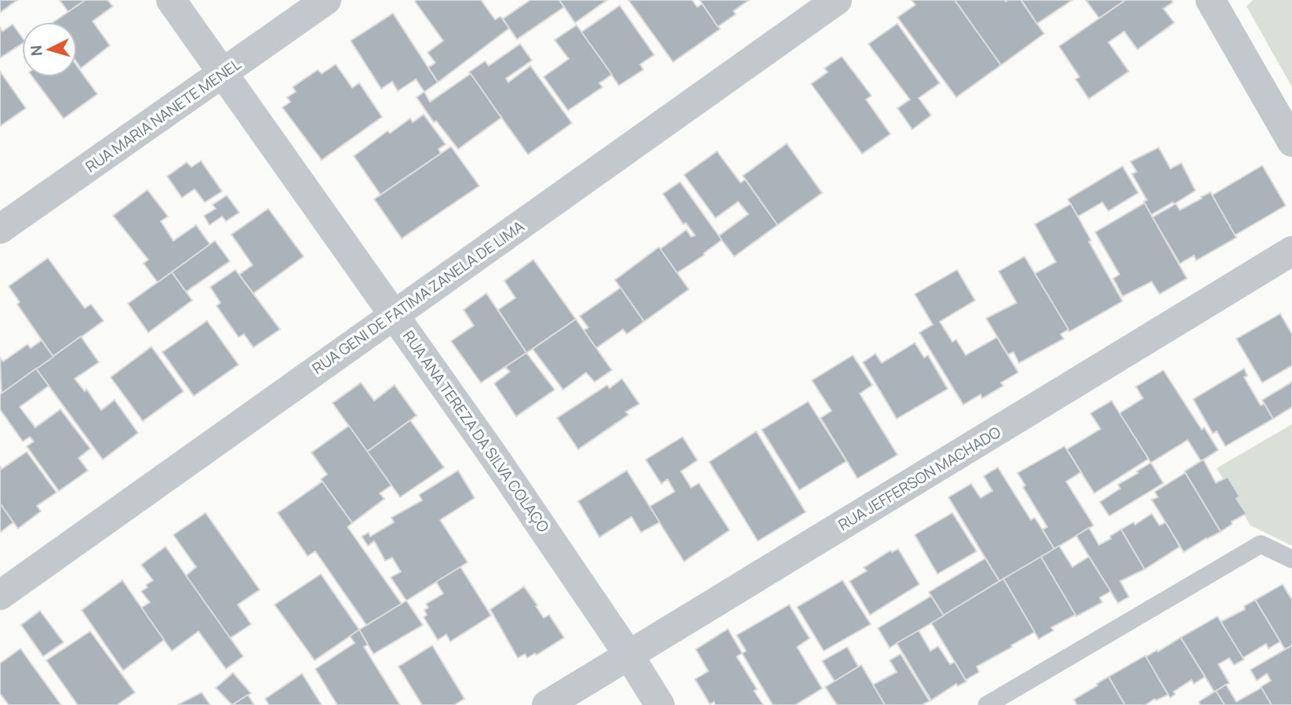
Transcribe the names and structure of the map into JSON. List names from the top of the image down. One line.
{"streets":{"street":["RUA MARIA NANETE MENEL","RUA GENI DE FATIMA ZANELA DE LIMA","RUA ANA TEREZA DA SILVA COLAÇO","RUA JEFFERSON MACHADO"]},"crossings":[["RUA MARIA NANETE MENEL","RUA ANA TEREZA DA SILVA COLAÇO"],["RUA GENI DE FATIMA ZANELA DE LIMA","RUA ANA TEREZA DA SILVA COLAÇO"],["RUA ANA TEREZA DA SILVA COLAÇO","RUA JEFFERSON MACHADO"]],"north":"left"}
